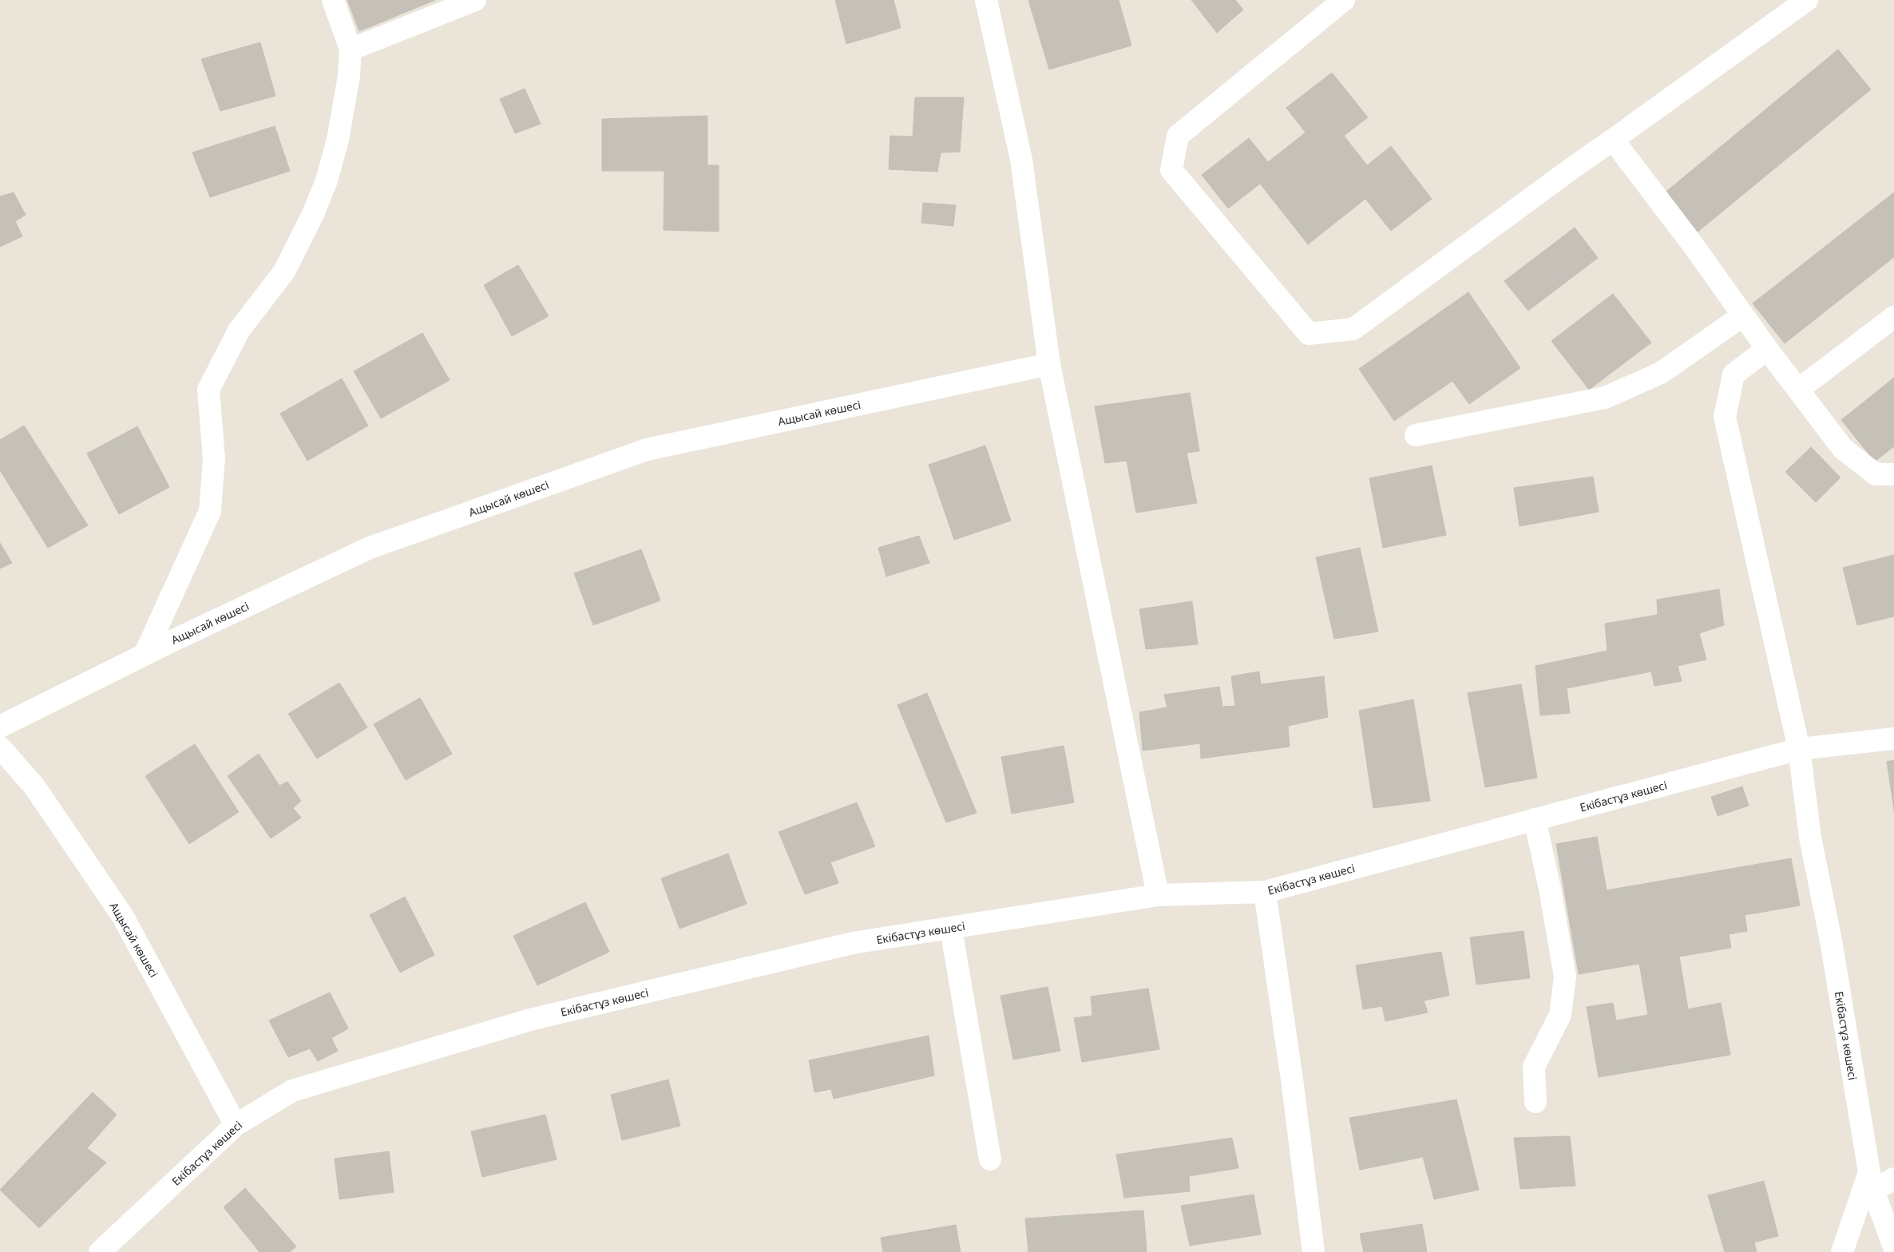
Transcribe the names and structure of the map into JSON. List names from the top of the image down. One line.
{"streets":{"street":["Ащысай көшесі","Екібастұз көшесі"]},"crossings":[["Ащысай көшесі","Екібастұз көшесі"]]}
